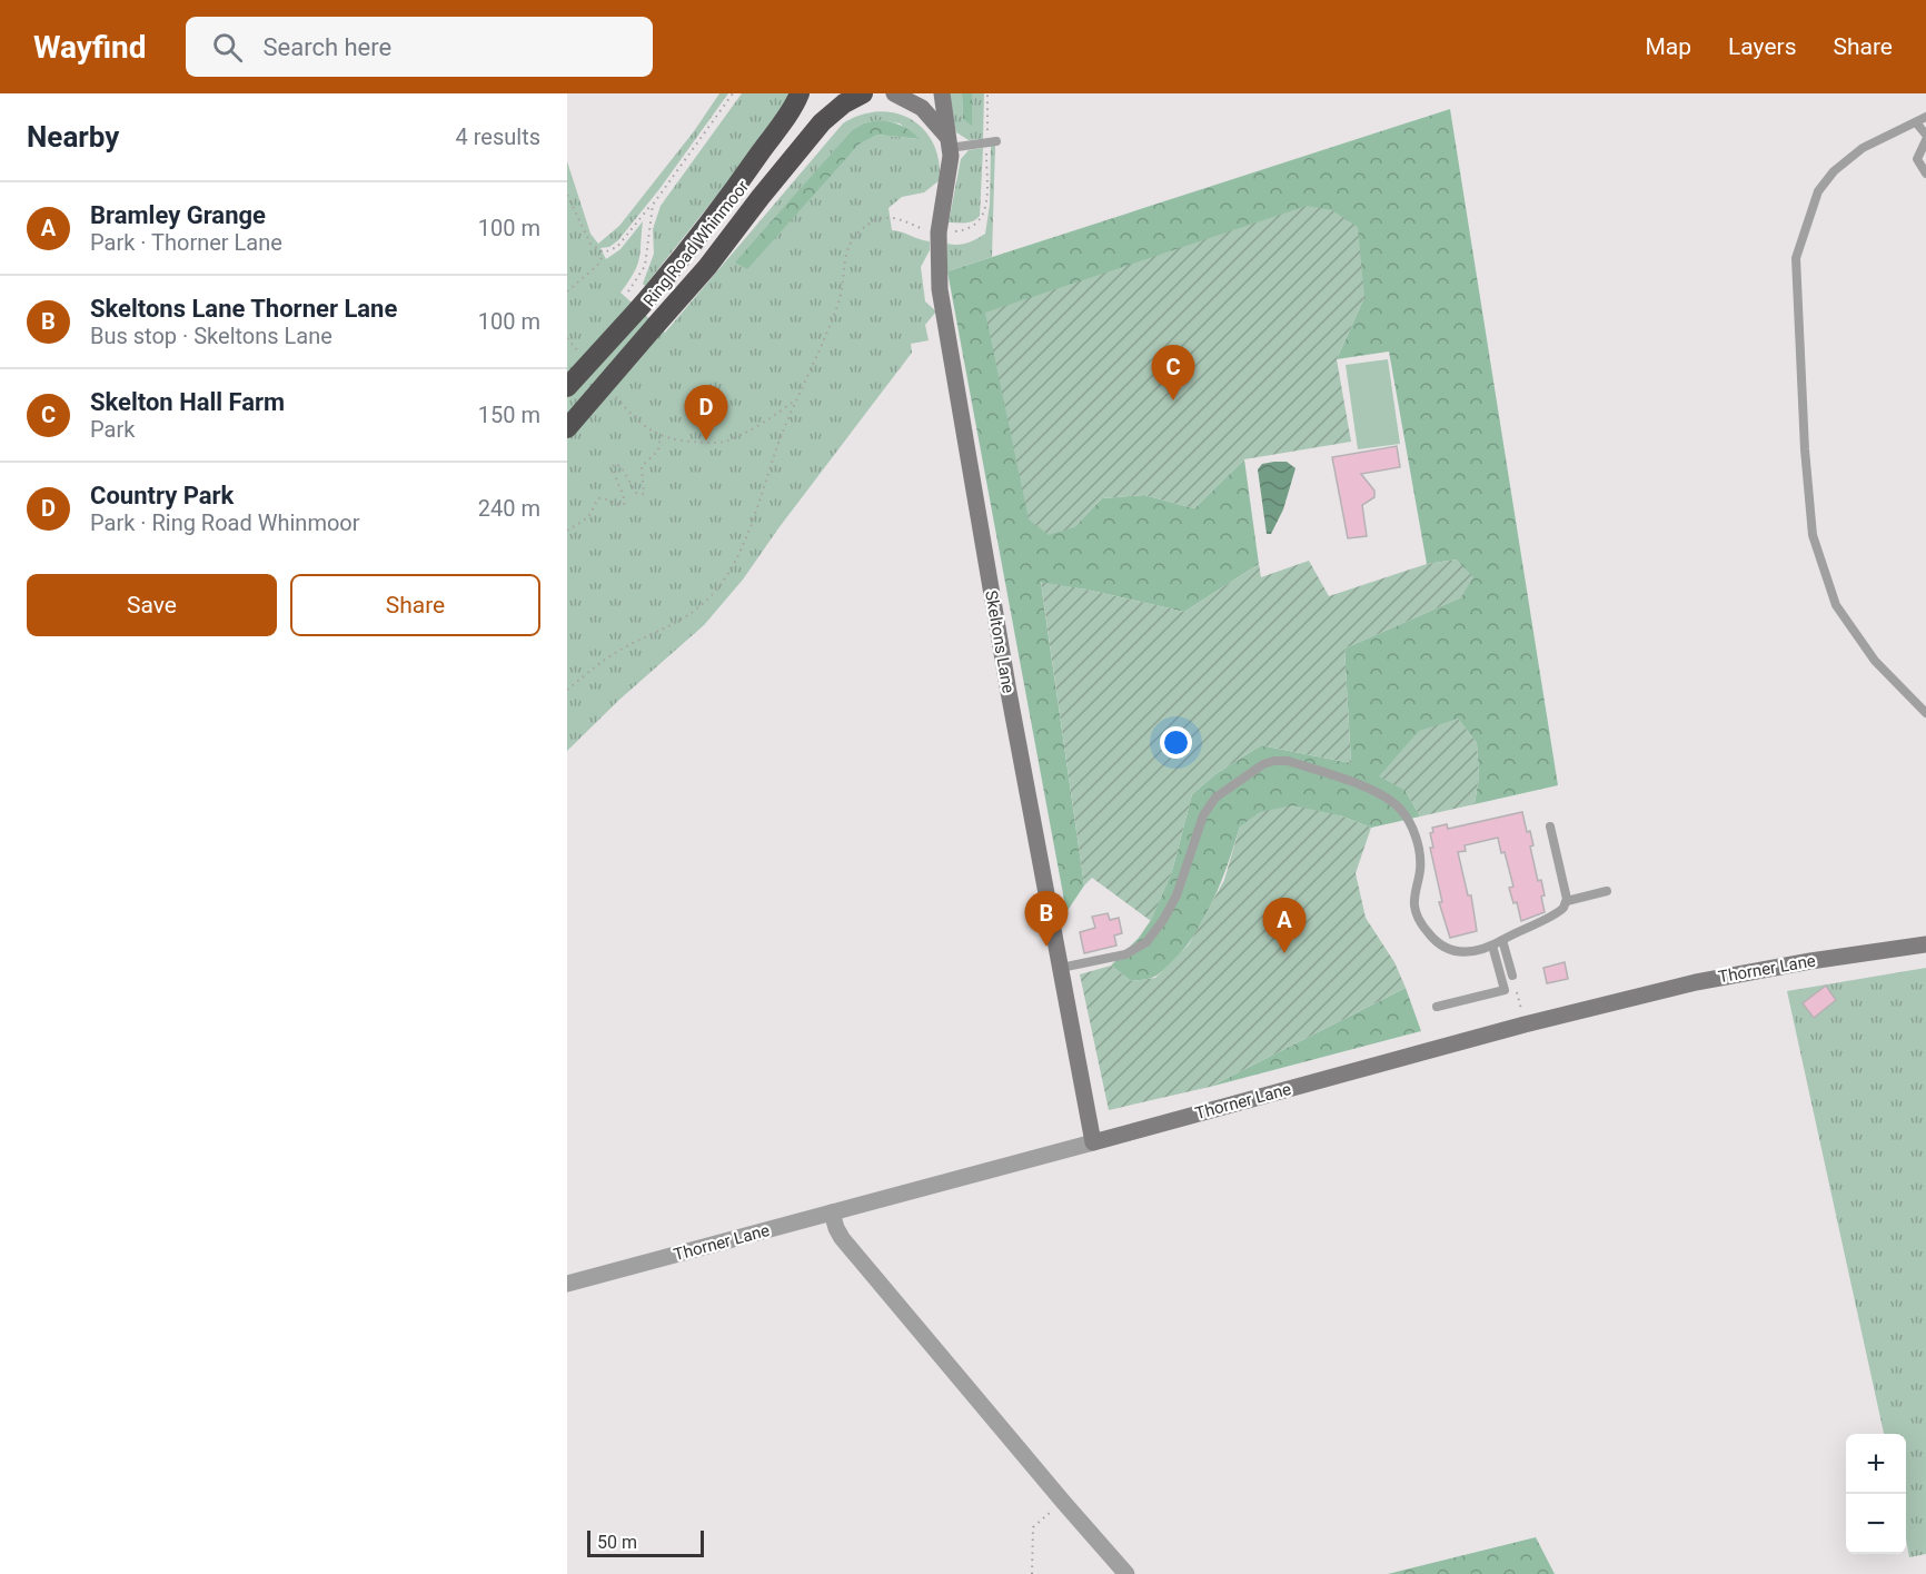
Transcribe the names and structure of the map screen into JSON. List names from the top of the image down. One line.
{"streets":{"highway":["Ring Road Whinmoor"],"street":["Skeltons Lane","Thorner Lane"]},"crossings":[["Skeltons Lane","Thorner Lane"]],"scale_bar":"50 m","page":{"header":"Wayfind","search":"Search here","nav":["Map","Layers","Share"],"heading":["Nearby","4 results"],"list":[{"mark":"A","name":"Bramley Grange","note":"Park · Thorner Lane","value":"100 m"},{"mark":"B","name":"Skeltons Lane Thorner Lane","note":"Bus stop · Skeltons Lane","value":"100 m"},{"mark":"C","name":"Skelton Hall Farm","note":"Park","value":"150 m"},{"mark":"D","name":"Country Park","note":"Park · Ring Road Whinmoor","value":"240 m"}],"pins":["C","D","B","A"],"buttons":["Save","Share"],"map_buttons":["+","−"],"scale":"50 m"}}
